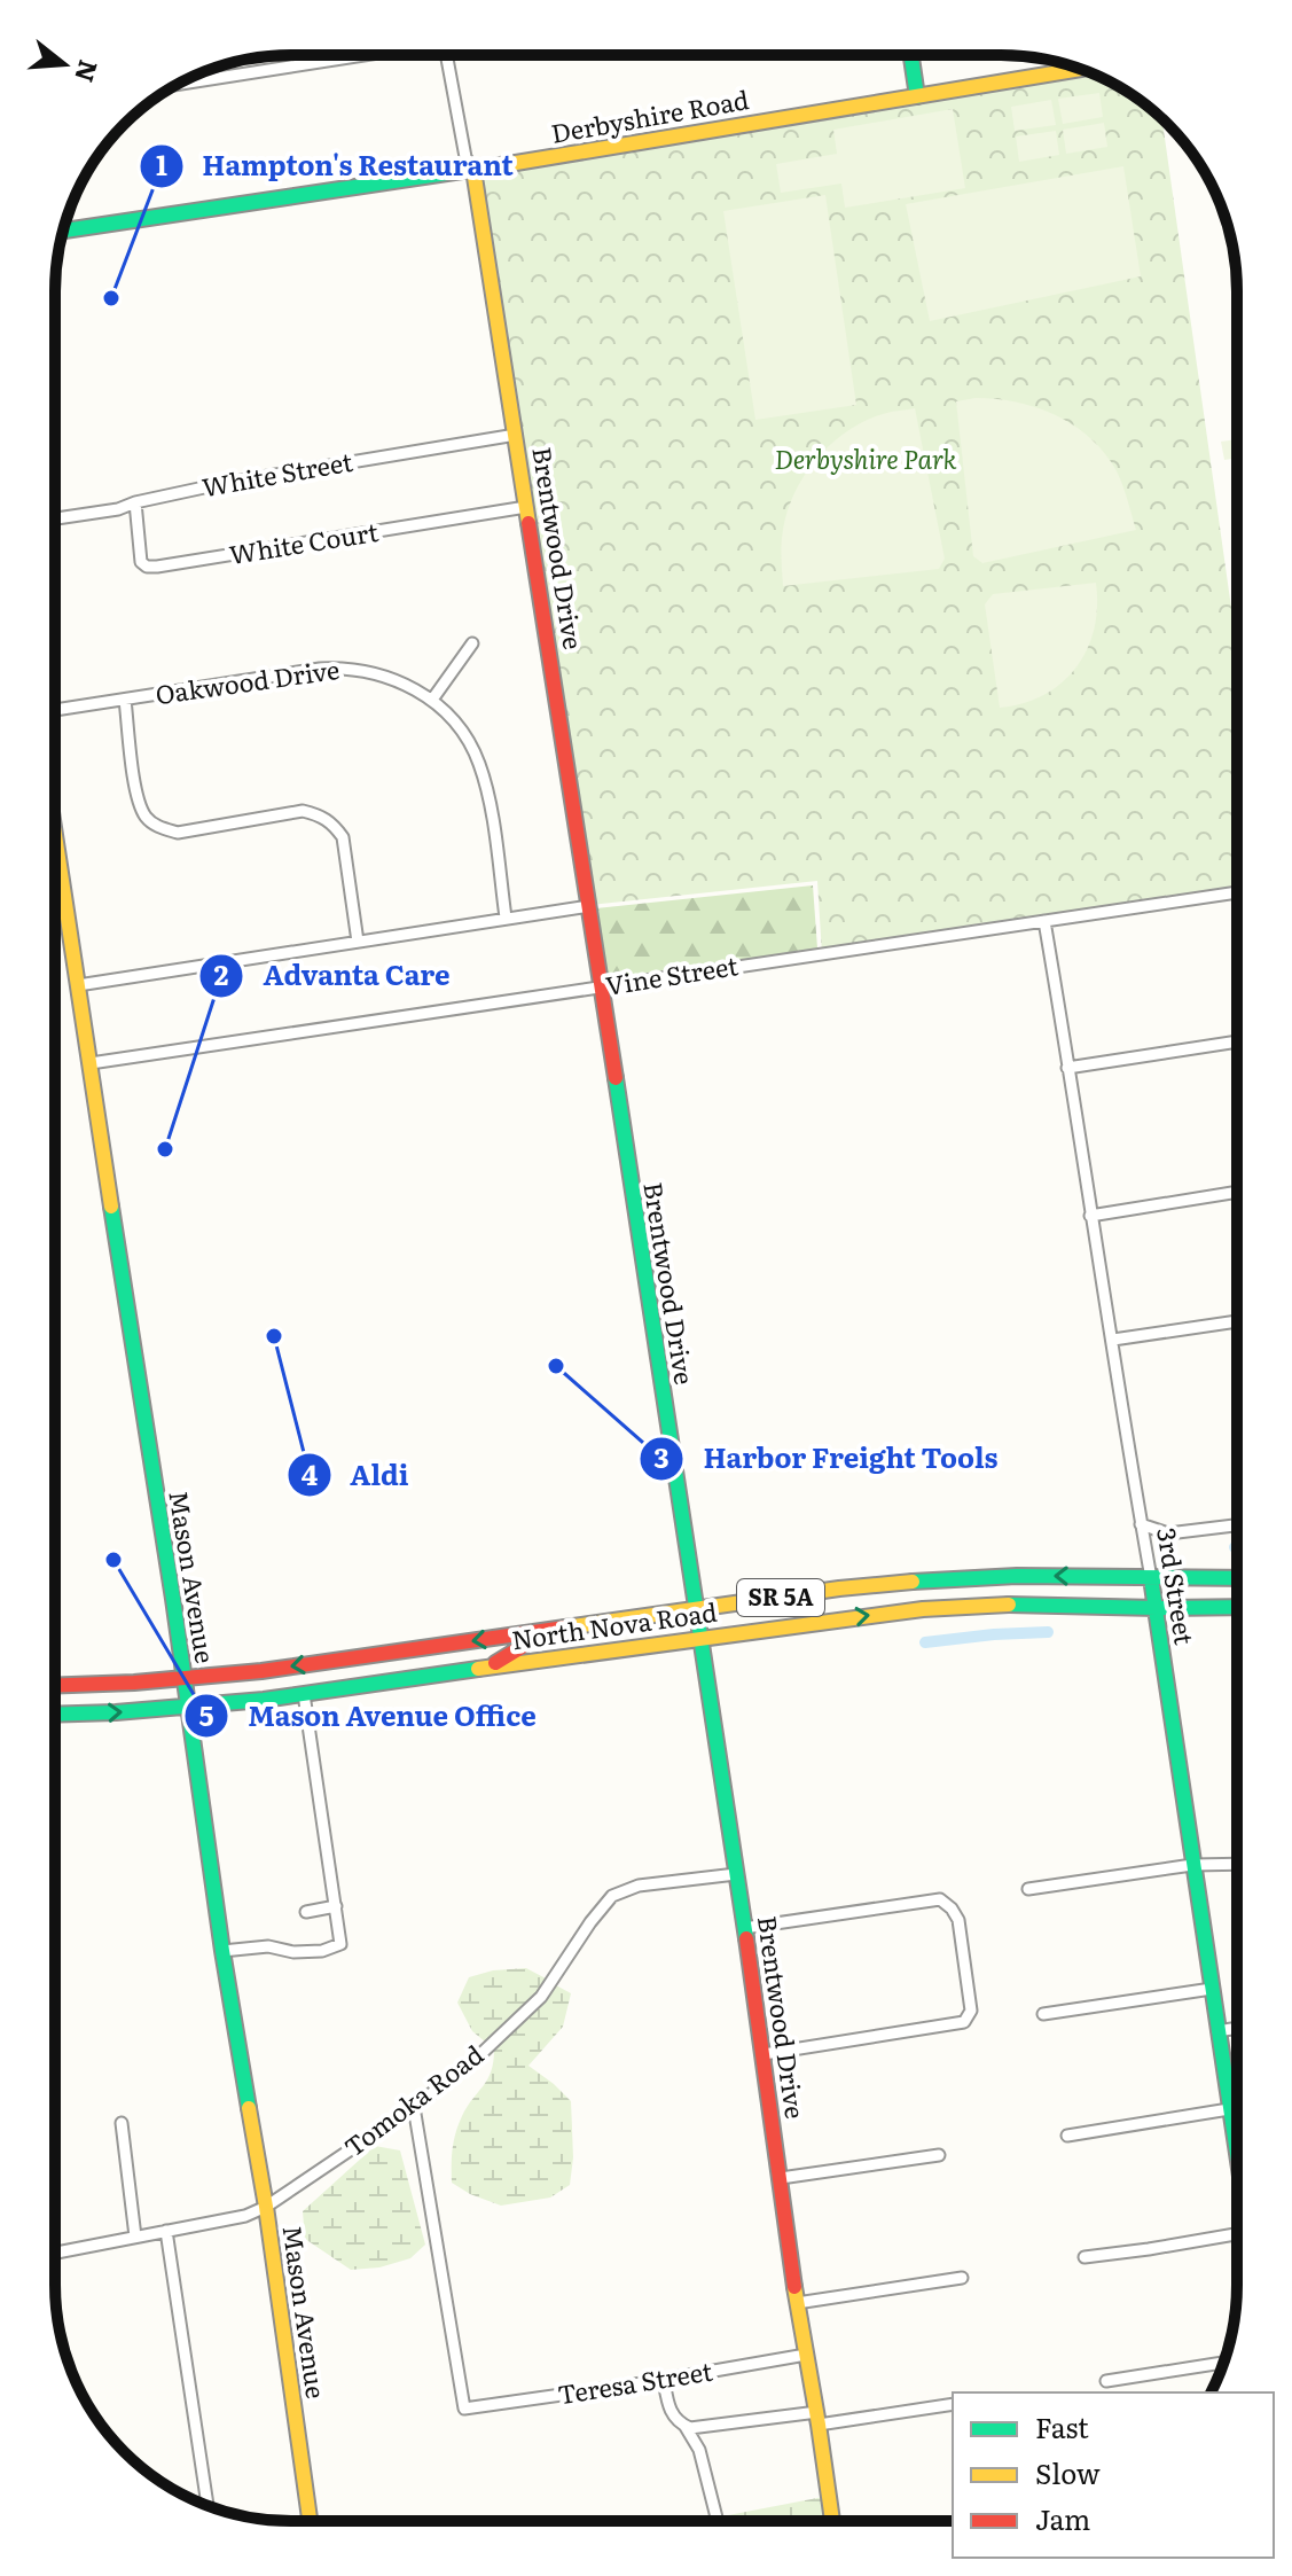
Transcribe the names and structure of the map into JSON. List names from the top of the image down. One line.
{"streets":{"main road":["Derbyshire Road","Brentwood Drive","Mason Avenue","3rd Street","SR 5A","North Nova Road"],"street":["White Street","White Court","Oakwood Drive","Vine Street","Tomoka Road","Teresa Street"]},"crossings":[["Derbyshire Road","Brentwood Drive"],["White Street","White Court"],["White Street","Brentwood Drive"],["White Court","Brentwood Drive"],["Brentwood Drive","Vine Street"],["Brentwood Drive","North Nova Road"],["Brentwood Drive","Tomoka Road"],["Brentwood Drive","Teresa Street"],["Vine Street","Mason Avenue"],["Vine Street","3rd Street"],["Mason Avenue","North Nova Road"],["Mason Avenue","Tomoka Road"],["3rd Street","North Nova Road"],["Tomoka Road","Teresa Street"]],"parks":["Derbyshire Park"],"places":["Hampton's Restaurant","Advanta Care","Aldi","Harbor Freight Tools","Mason Avenue Office"],"legend":["Fast","Slow","Jam"],"north":"right"}
